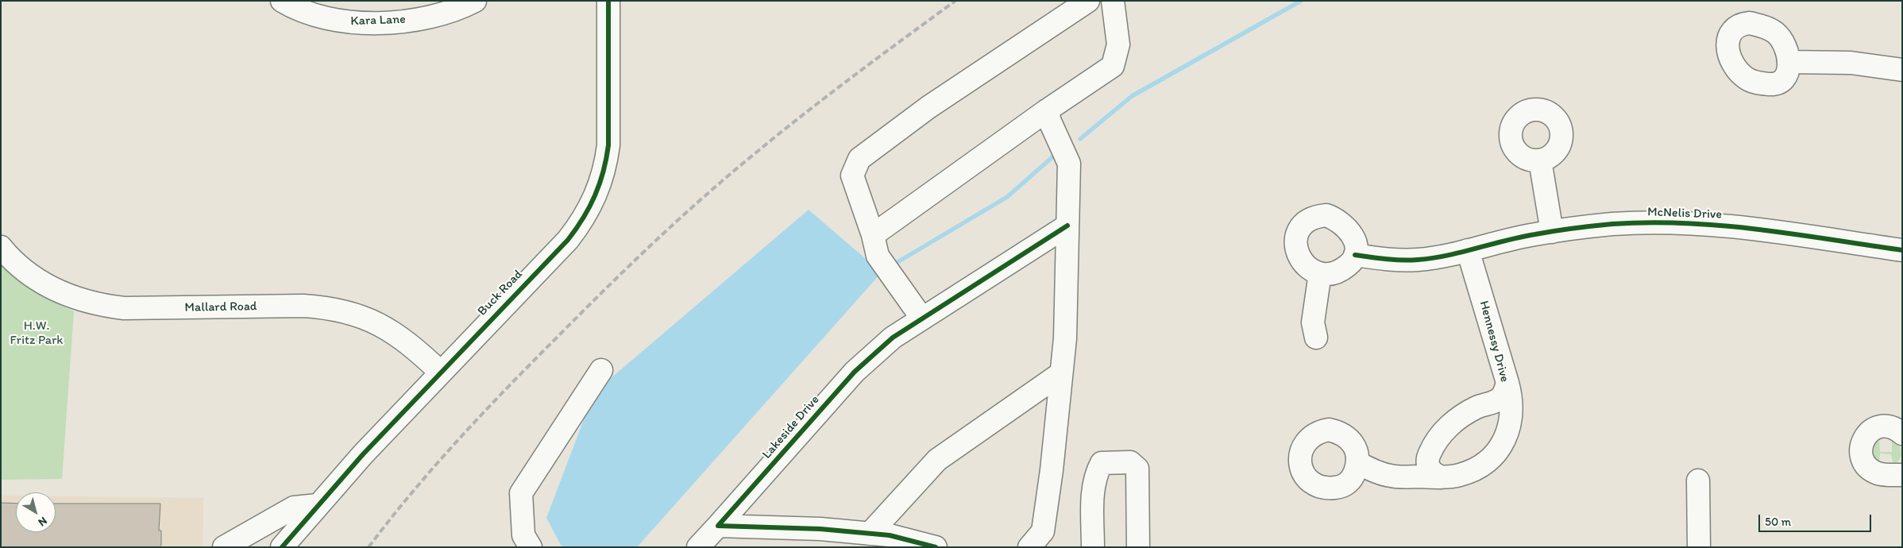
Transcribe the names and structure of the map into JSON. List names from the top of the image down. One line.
{"streets":{"street":["Kara Lane","McNelis Drive","Buck Road","Mallard Road","Hennessy Drive","Lakeside Drive"]},"crossings":[["McNelis Drive","Hennessy Drive"],["Buck Road","Mallard Road"]],"parks":["H.W. Fritz Park"],"scale_bar":"50 m","north":"bottom right"}
